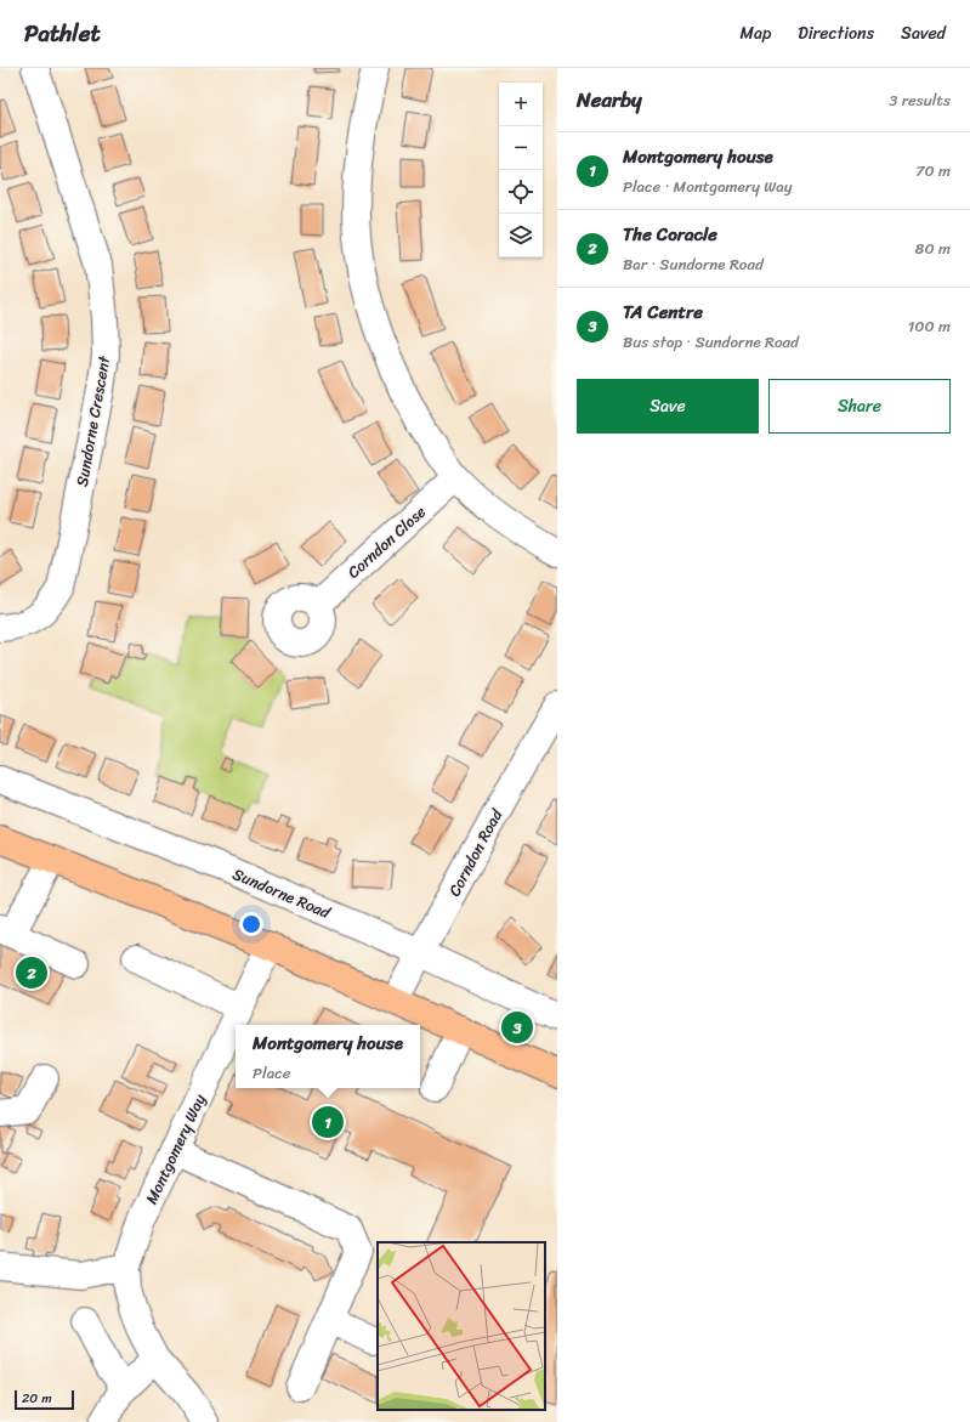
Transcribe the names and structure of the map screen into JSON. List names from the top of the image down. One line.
{"streets":{"street":["Sundorne Crescent","Corndon Close","Corndon Road","Sundorne Road","Montgomery Way"]},"crossings":[["Corndon Road","Sundorne Road"]],"scale_bar":"20 m","page":{"header":"Pathlet","nav":["Map","Directions","Saved"],"heading":["Nearby","3 results"],"map_buttons":["+","−"],"list":[{"mark":"1","name":"Montgomery house","note":"Place · Montgomery Way","value":"70 m"},{"mark":"2","name":"The Coracle","note":"Bar · Sundorne Road","value":"80 m"},{"mark":"3","name":"TA Centre","note":"Bus stop · Sundorne Road","value":"100 m"}],"buttons":["Save","Share"],"pins":["2","3","1"],"popup":["Montgomery house","Place"],"scale":"20 m"}}
